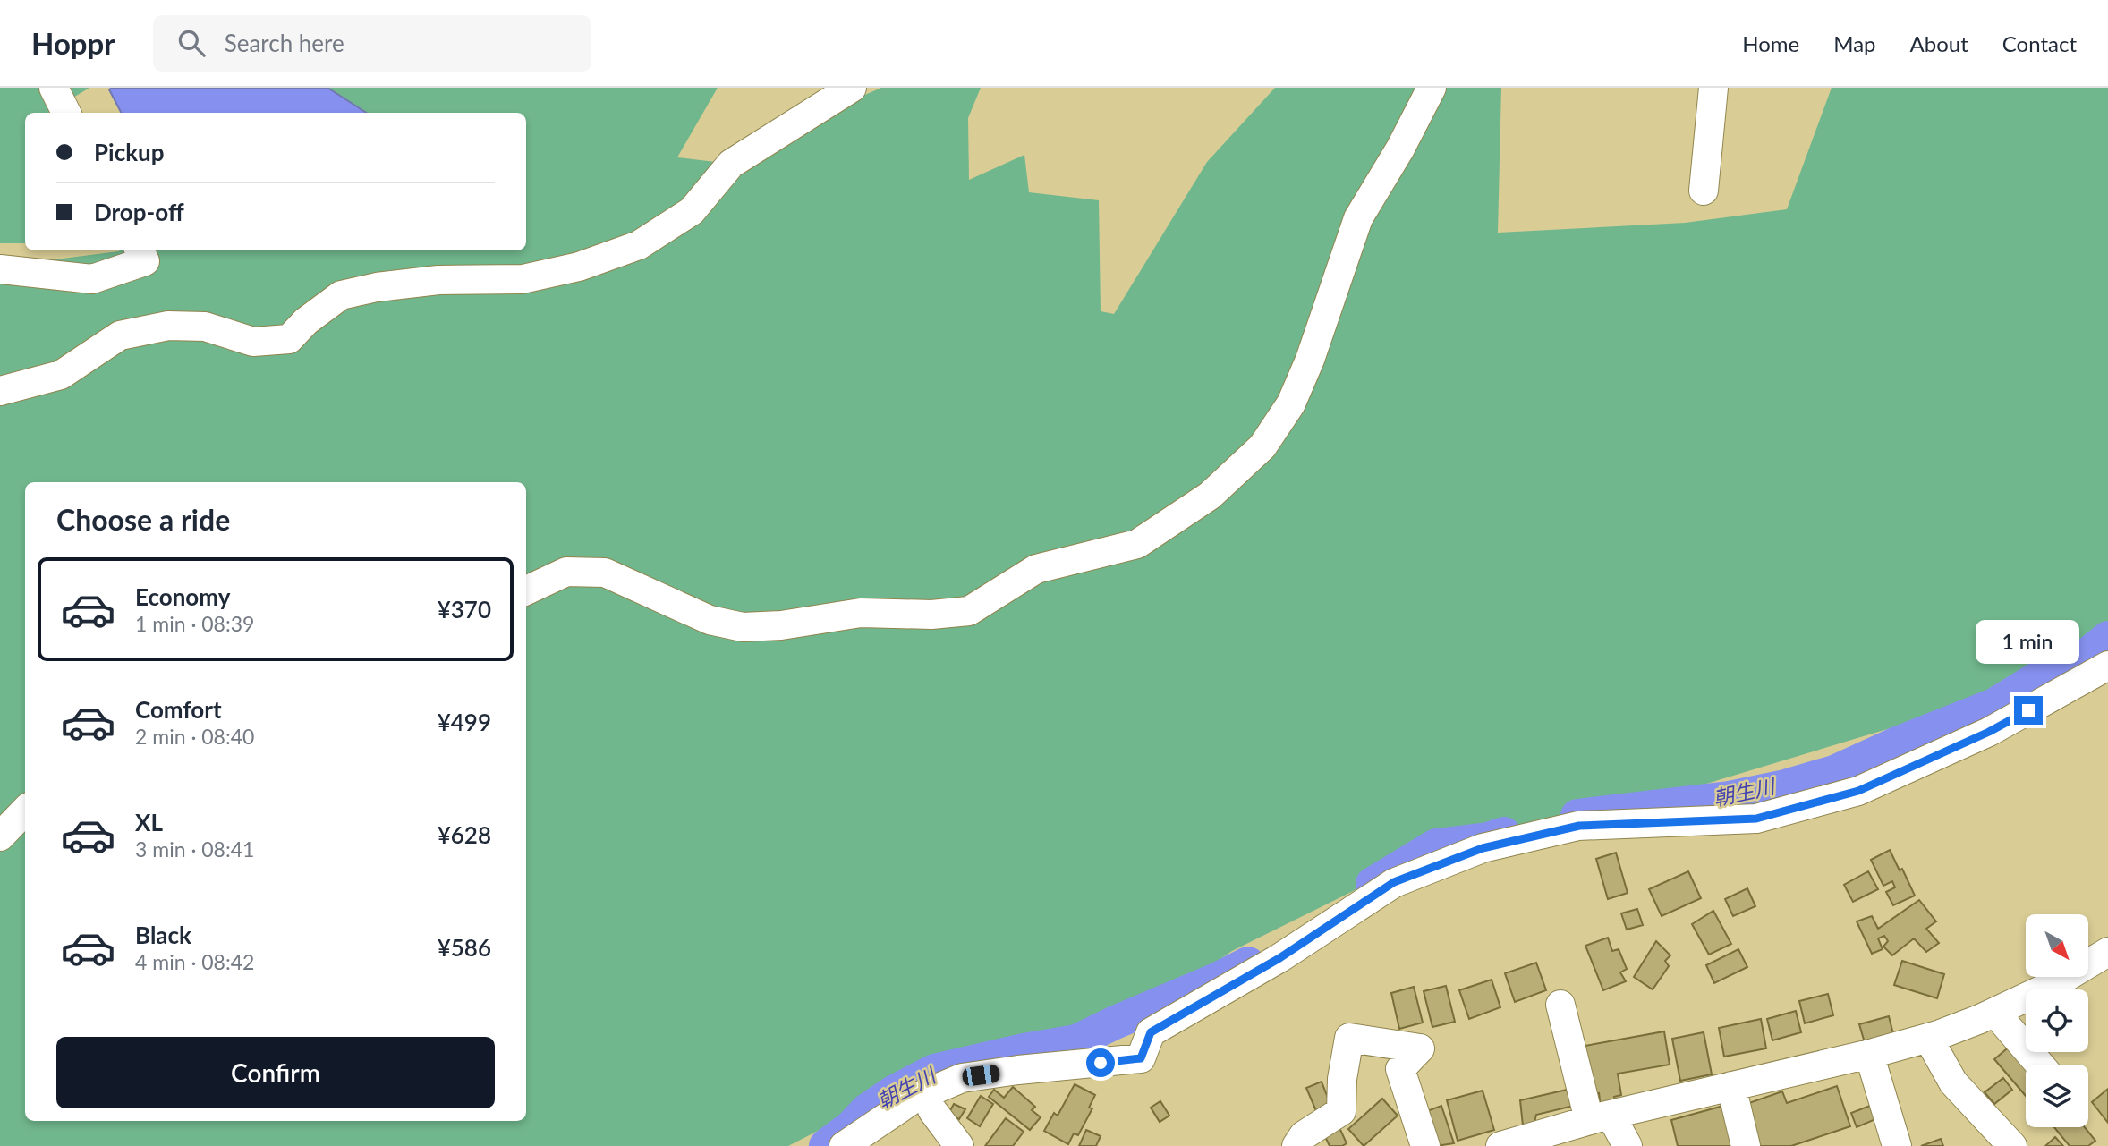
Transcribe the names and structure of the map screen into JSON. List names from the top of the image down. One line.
{"water":["朝生川"],"north":"bottom right","page":{"header":"Hoppr","search":"Search here","nav":["Home","Map","About","Contact"],"banner":["Pickup","Drop-off"],"heading":"Choose a ride","list":[{"name":"Economy","note":"1 min · 08:39","value":"¥370"},{"name":"Comfort","note":"2 min · 08:40","value":"¥499"},{"name":"XL","note":"3 min · 08:41","value":"¥628"},{"name":"Black","note":"4 min · 08:42","value":"¥586"}],"bubble":"1 min","buttons":"Confirm"}}
